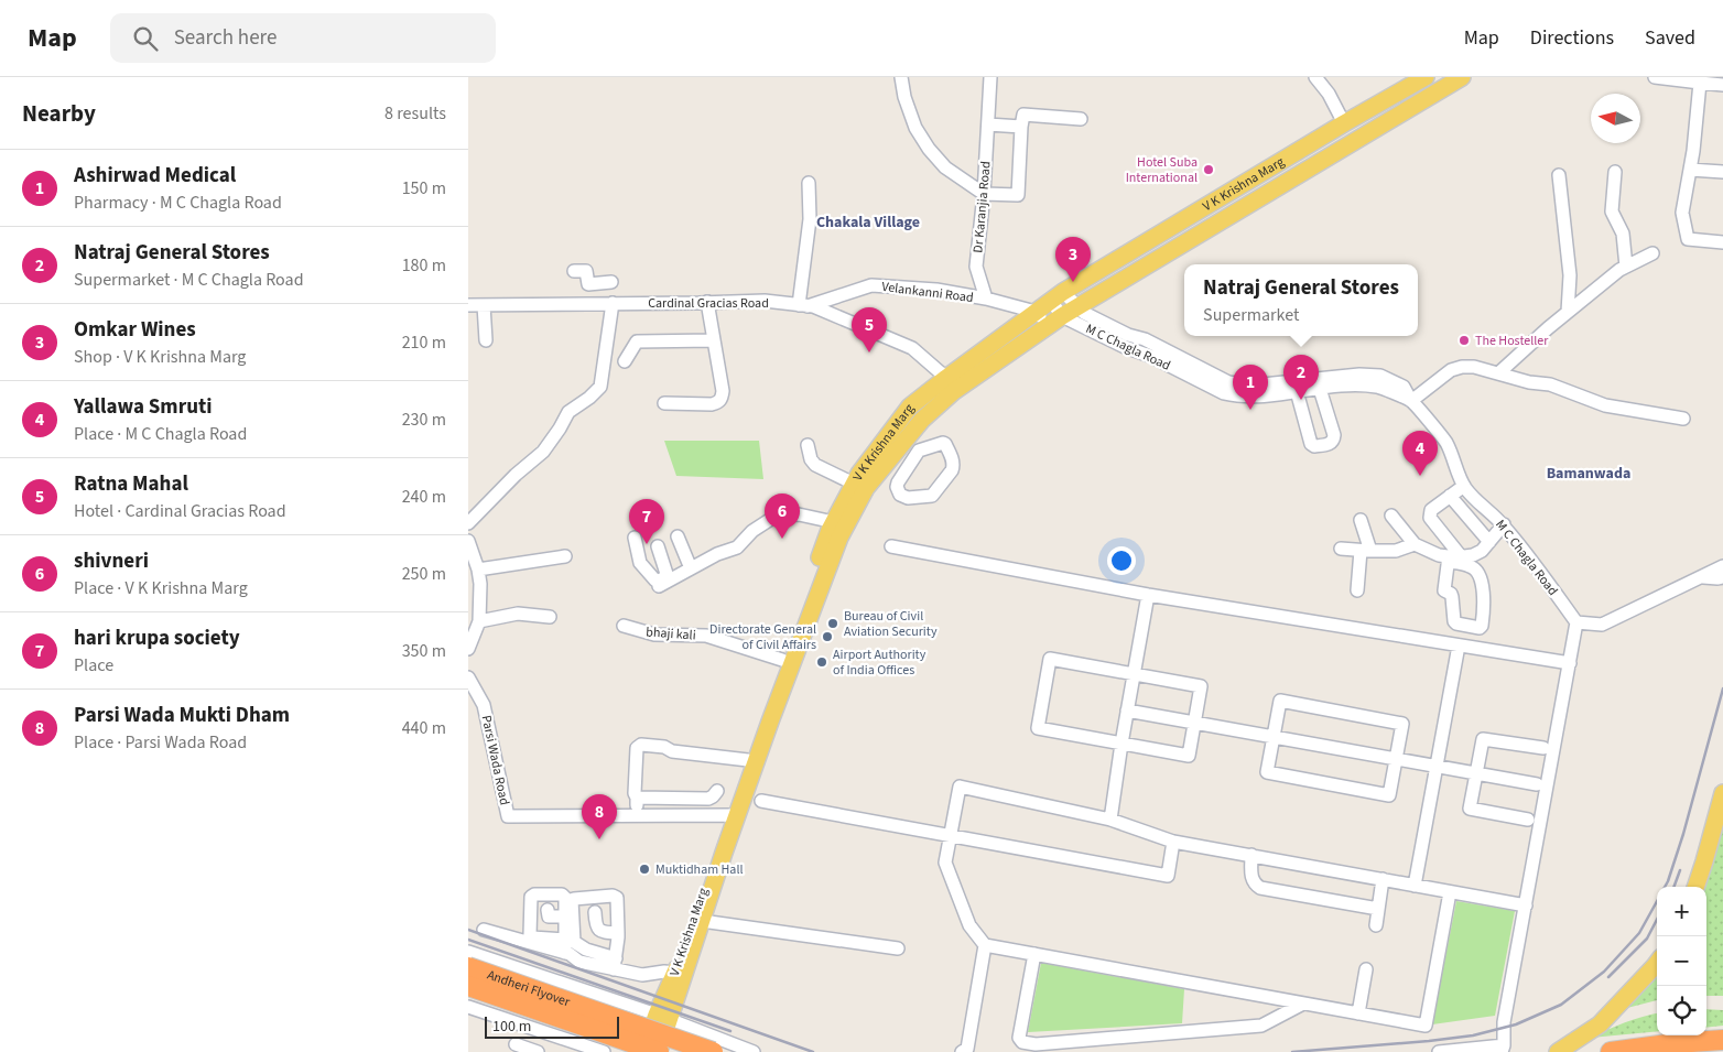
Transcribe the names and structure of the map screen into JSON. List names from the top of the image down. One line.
{"streets":{"highway":["Andheri Flyover"],"main road":["V K Krishna Marg"],"street":["Dr Karanjia Road","Velankanni Road","Cardinal Gracias Road","M C Chagla Road","bhaji kali","Parsi Wada Road"]},"crossings":[["V K Krishna Marg","Cardinal Gracias Road"],["V K Krishna Marg","M C Chagla Road"],["V K Krishna Marg","bhaji kali"],["V K Krishna Marg","Parsi Wada Road"],["Dr Karanjia Road","Velankanni Road"],["Velankanni Road","Cardinal Gracias Road"]],"districts":["Chakala Village","Bamanwada"],"places":["Hotel Suba International","The Hosteller","Bureau of Civil Aviation Security","Directorate General of Civil Affairs","Airport Authority of India Offices","Muktidham Hall"],"scale_bar":"100 m","north":"left","page":{"header":"Map","search":"Search here","nav":["Map","Directions","Saved"],"heading":["Nearby","8 results"],"list":[{"mark":"1","name":"Ashirwad Medical","note":"Pharmacy · M C Chagla Road","value":"150 m"},{"mark":"2","name":"Natraj General Stores","note":"Supermarket · M C Chagla Road","value":"180 m"},{"mark":"3","name":"Omkar Wines","note":"Shop · V K Krishna Marg","value":"210 m"},{"mark":"4","name":"Yallawa Smruti","note":"Place · M C Chagla Road","value":"230 m"},{"mark":"5","name":"Ratna Mahal","note":"Hotel · Cardinal Gracias Road","value":"240 m"},{"mark":"6","name":"shivneri","note":"Place · V K Krishna Marg","value":"250 m"},{"mark":"7","name":"hari krupa society","note":"Place","value":"350 m"},{"mark":"8","name":"Parsi Wada Mukti Dham","note":"Place · Parsi Wada Road","value":"440 m"}],"pins":["3","5","2","1","4","6","7","8"],"popup":["Natraj General Stores","Supermarket"],"map_buttons":["+","−"],"scale":"100 m"}}
